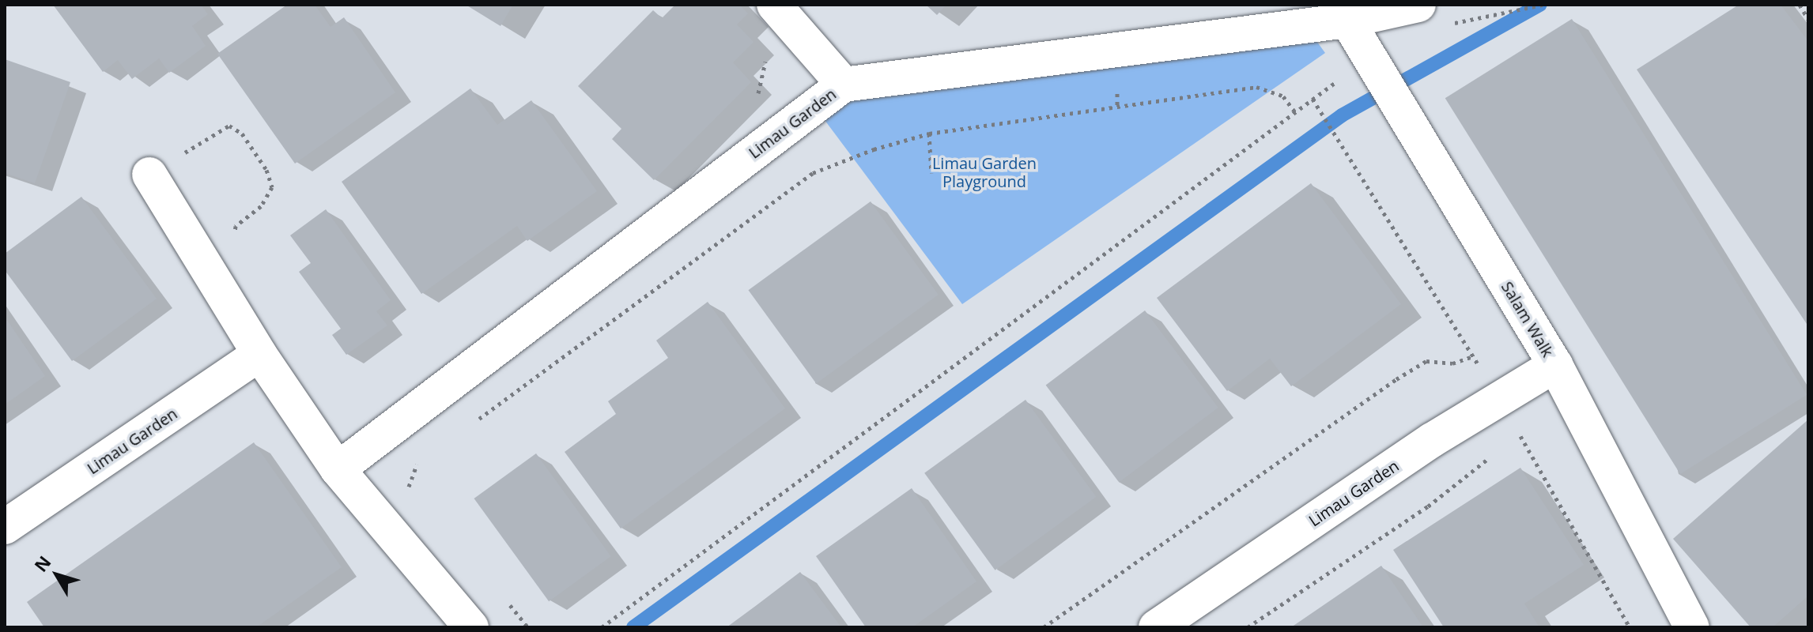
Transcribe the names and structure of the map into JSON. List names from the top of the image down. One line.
{"streets":{"street":["Limau Garden","Salam Walk"]},"crossings":[["Limau Garden","Salam Walk"]],"parks":["Limau Garden Playground"],"north":"top left"}
